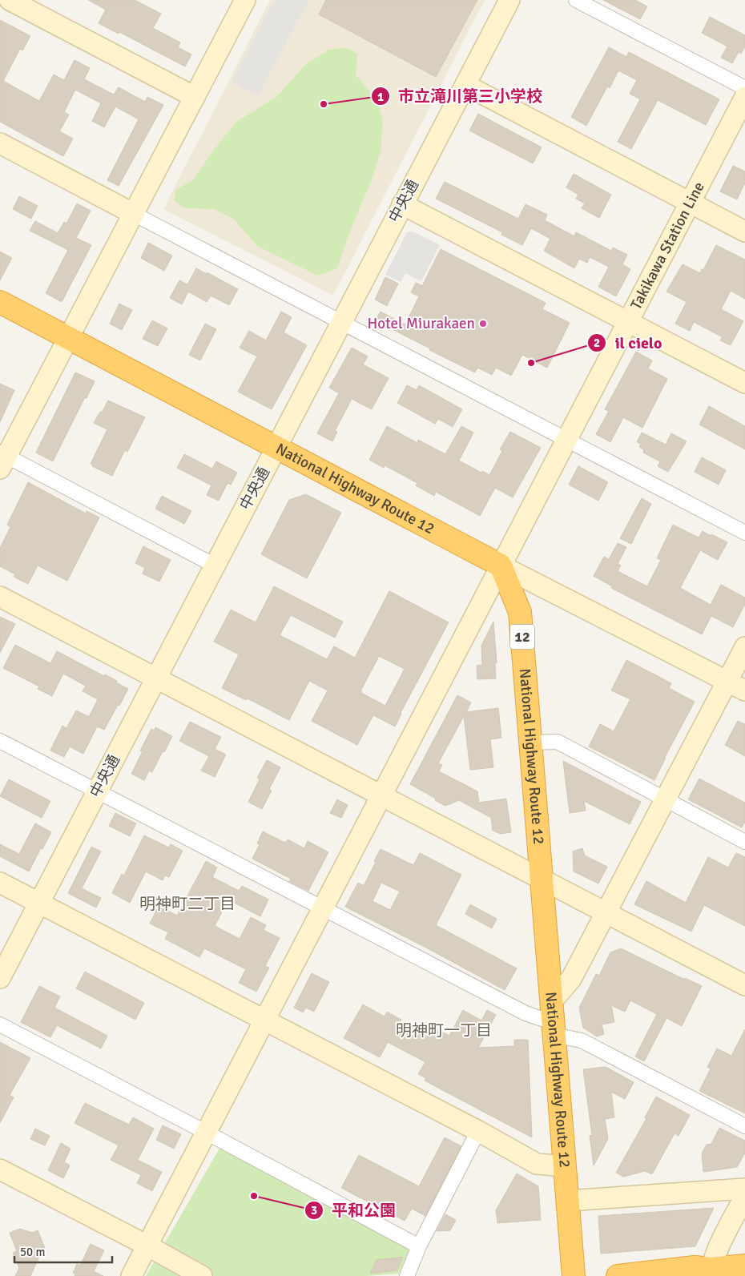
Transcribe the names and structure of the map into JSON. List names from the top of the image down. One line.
{"streets":{"highway":["National Highway Route 12","12"],"street":["中央通","Takikawa Station Line"]},"crossings":[["中央通","National Highway Route 12"],["Takikawa Station Line","National Highway Route 12"]],"districts":["明神町二丁目","明神町一丁目"],"places":["市立滝川第三小学校","Hotel Miurakaen","il cielo","平和公園"],"scale_bar":"50 m"}
